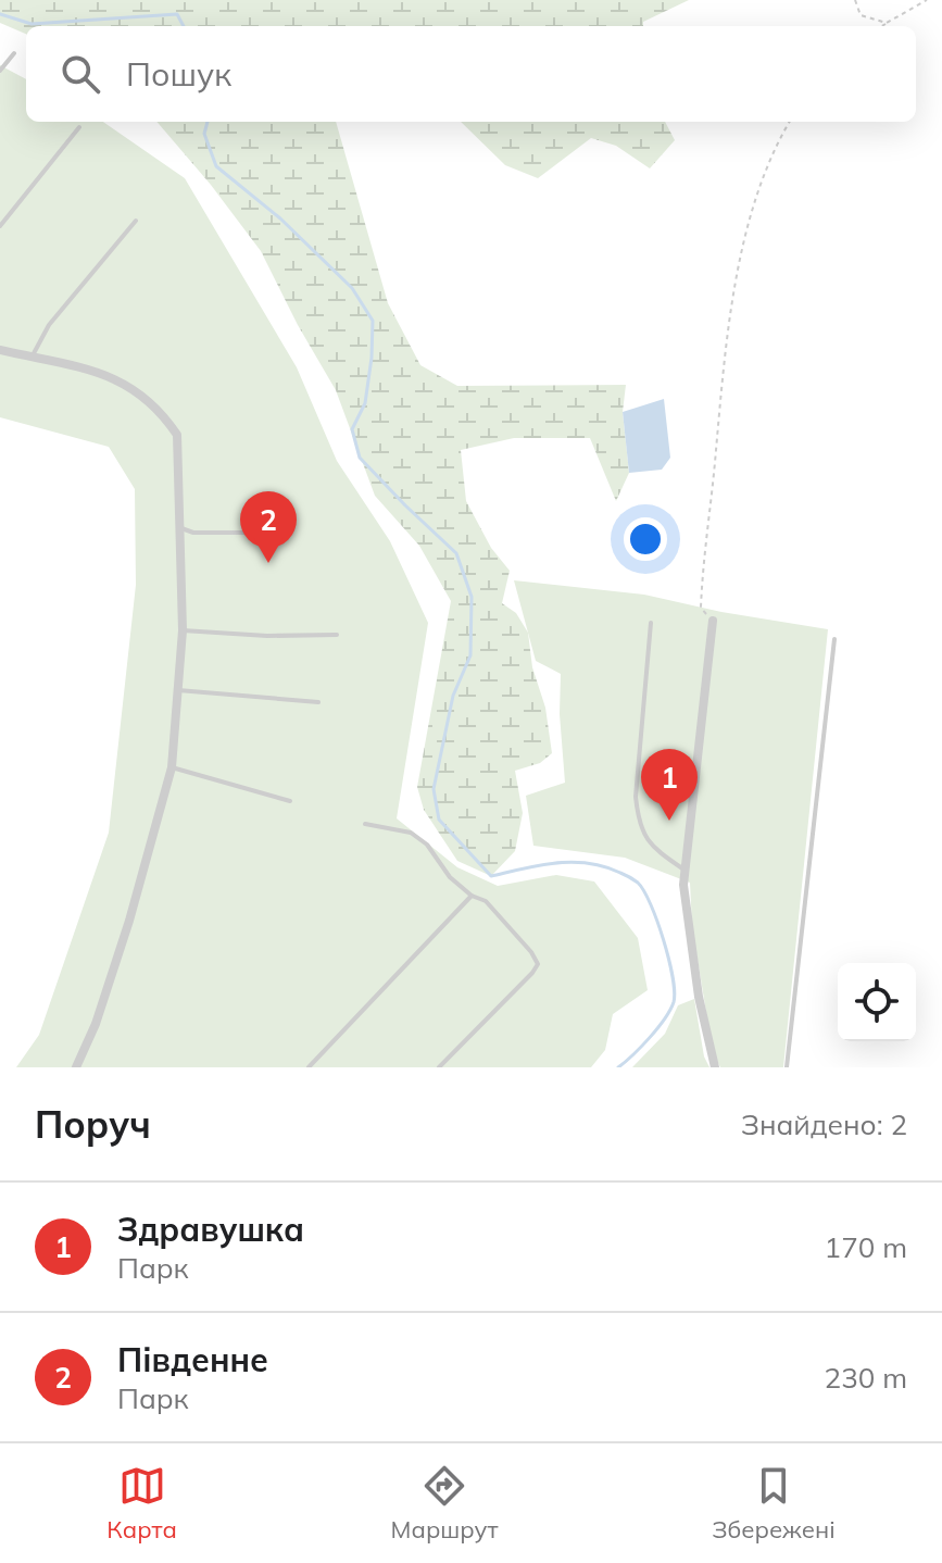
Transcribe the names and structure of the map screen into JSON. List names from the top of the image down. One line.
{"page":{"search":"Пошук","pins":["2","1"],"heading":["Поруч","Знайдено: 2"],"list":[{"mark":"1","name":"Здравушка","note":"Парк","value":"170 m"},{"mark":"2","name":"Південне","note":"Парк","value":"230 m"}],"nav":["Карта","Маршрут","Збережені"]}}
